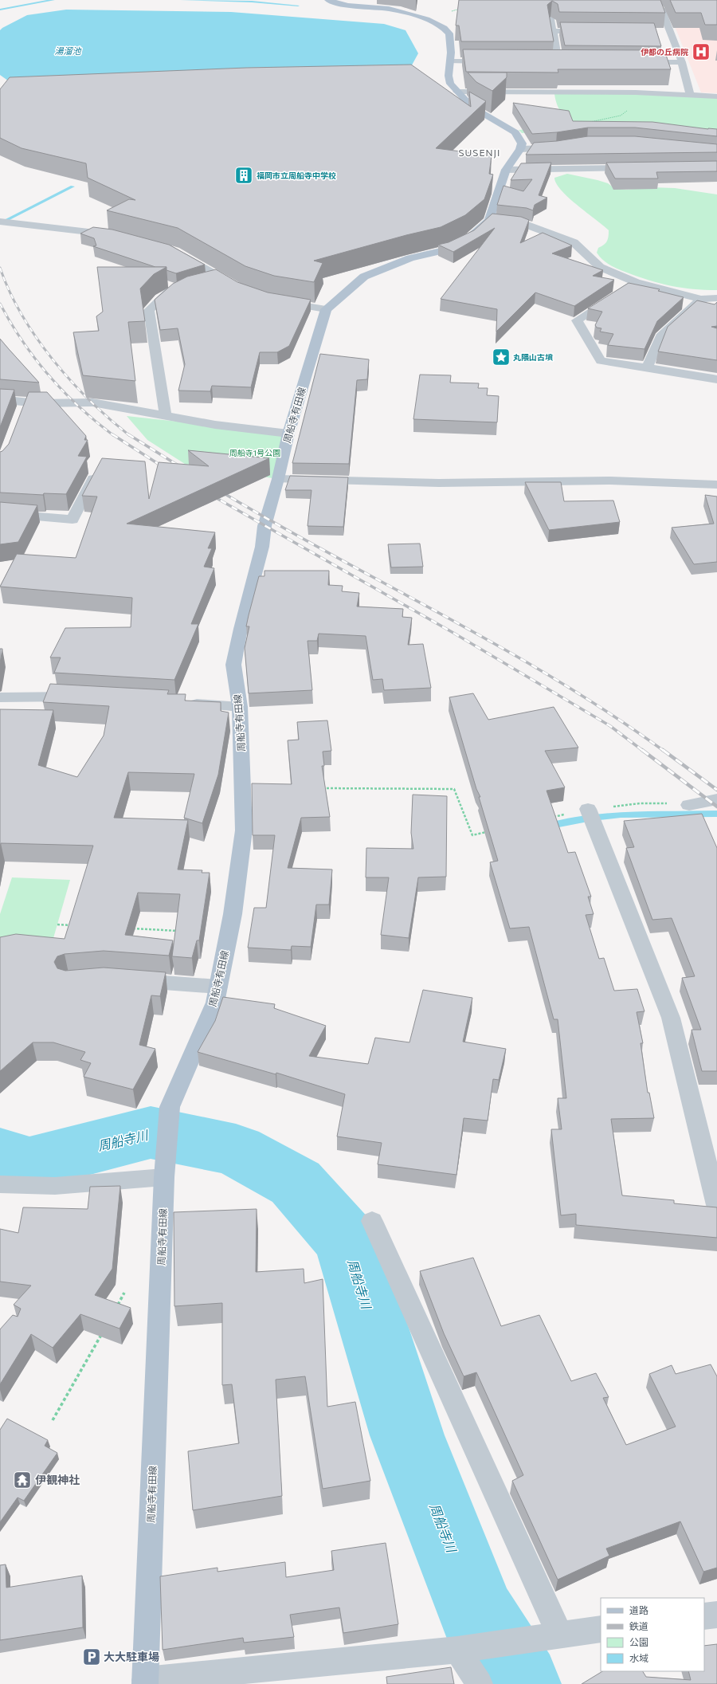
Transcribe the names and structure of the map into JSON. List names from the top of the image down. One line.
{"streets":{"main road":["周船寺有田線"]},"districts":["SUSENJI"],"water":["湯溜池","周船寺川"],"parks":["周船寺1号公園"],"places":{"hospital":["伊都の丘病院"],"building":["福岡市立周船寺中学校"],"place":["丸隈山古墳"],"temple":["伊覩神社"],"parking":["大大駐車場"]},"legend":["道路","鉄道","公園","水域"]}
